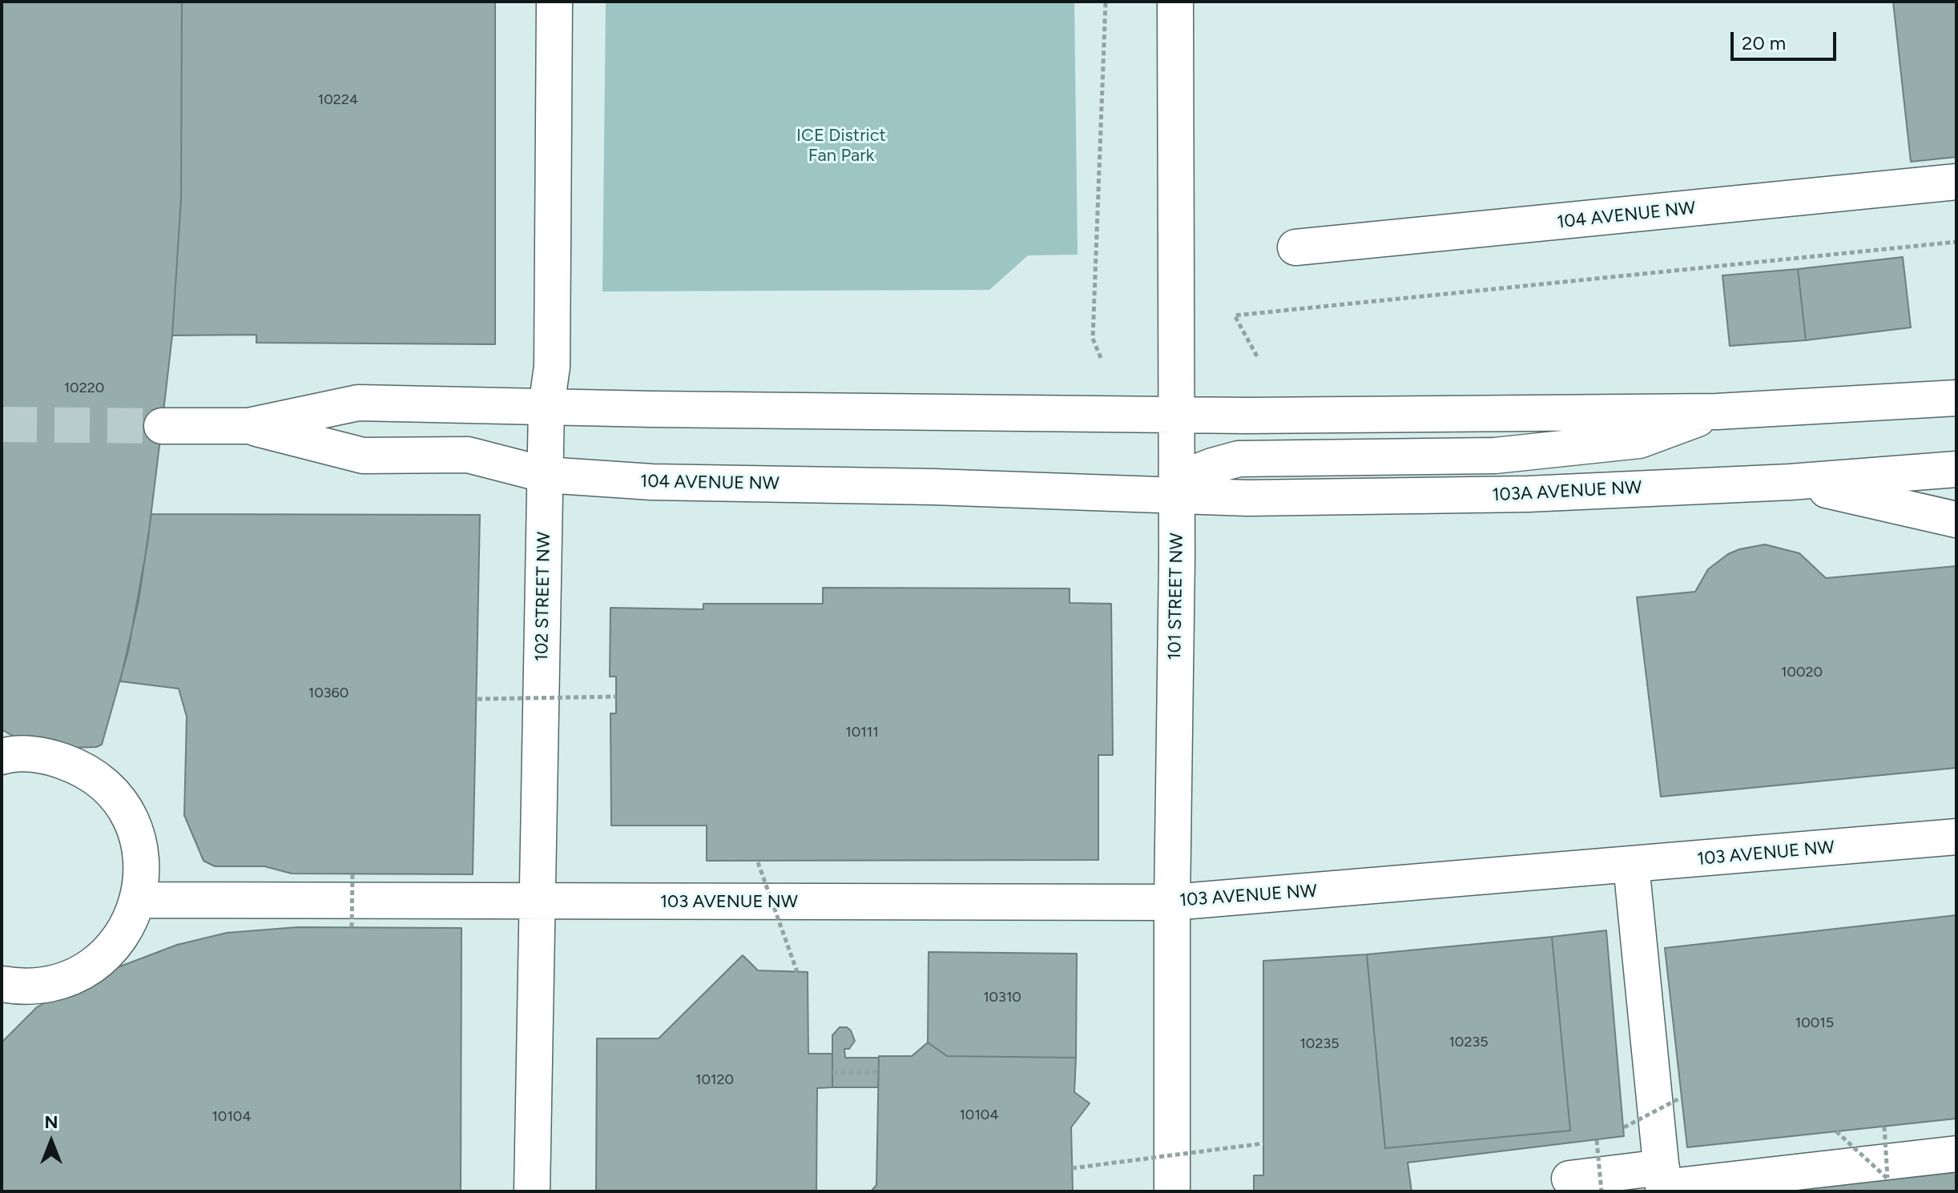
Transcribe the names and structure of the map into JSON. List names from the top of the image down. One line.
{"streets":{"main road":["104 AVENUE NW","103A AVENUE NW","102 STREET NW","101 STREET NW","103 AVENUE NW"]},"crossings":[["104 AVENUE NW","103A AVENUE NW"],["104 AVENUE NW","102 STREET NW"],["104 AVENUE NW","101 STREET NW"],["103A AVENUE NW","101 STREET NW"],["102 STREET NW","103 AVENUE NW"],["101 STREET NW","103 AVENUE NW"]],"parks":["ICE District Fan Park"],"house_numbers":["10224","10220","10020","10360","10111","10310","10015","10235","10235","10120","10104","10104"],"scale_bar":"20 m","north":"top"}
